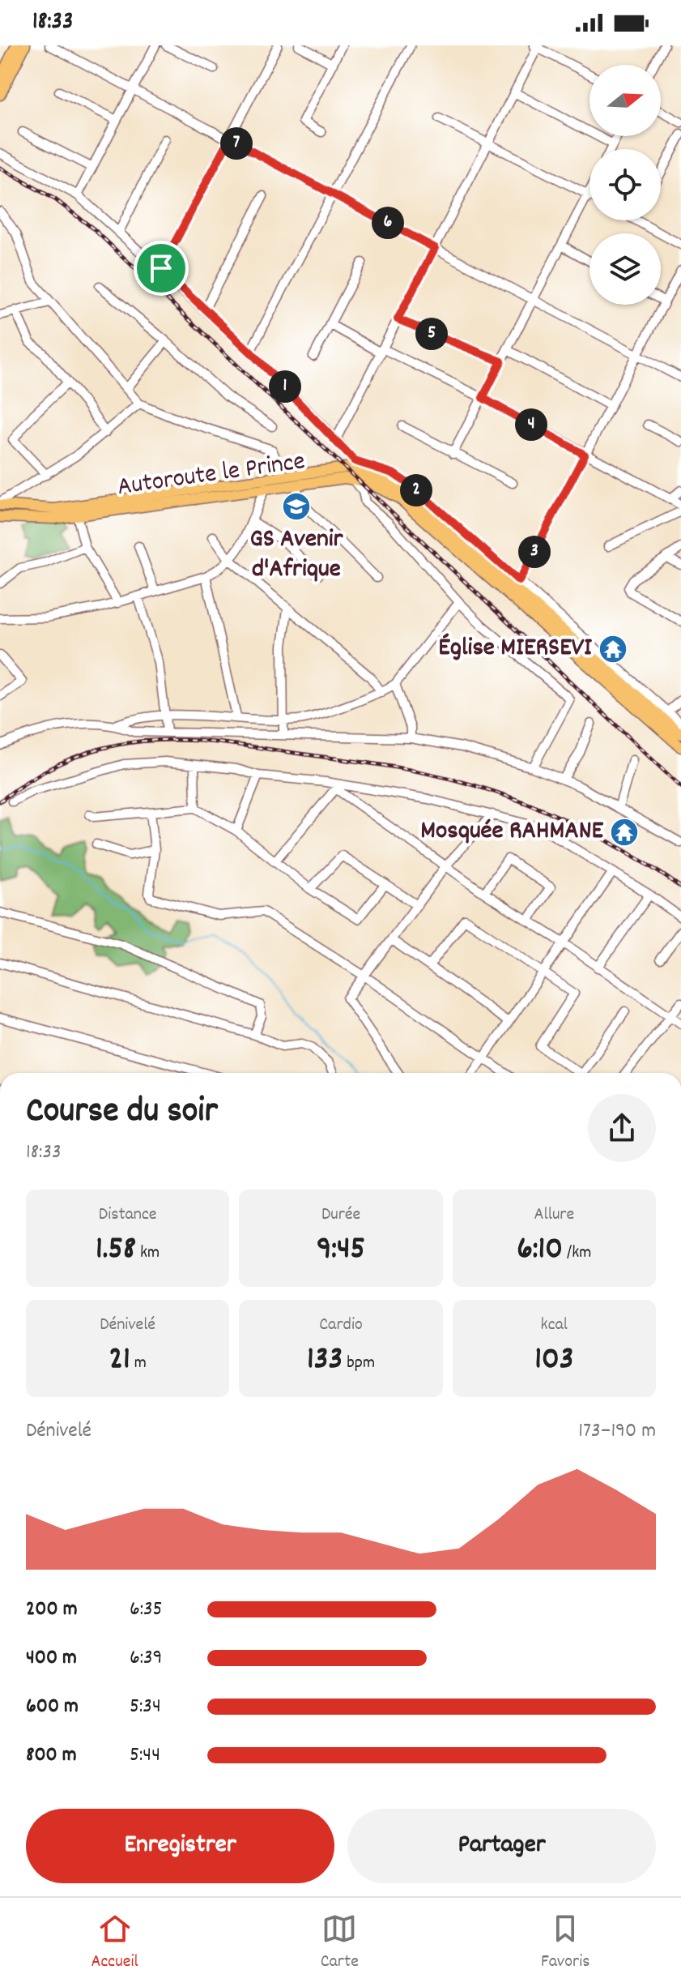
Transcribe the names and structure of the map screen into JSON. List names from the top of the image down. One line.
{"streets":{"main road":["Autoroute le Prince"]},"places":{"school or university":["GS Avenir d'Afrique"],"temple":["Église MIERSEVI","Mosquée RAHMANE"]},"north":"right","page":{"status":"18:33","pins":["7","6","5","1","4","2","3"],"heading":["Course du soir","18:33"],"stats":[["Distance","1.58 km"],["Durée","9:45"],["Allure","6:10 /km"],["Dénivelé","21 m"],["Cardio","133 bpm"],["kcal","103"]],"chart":["Dénivelé","173–190 m"],"list":[{"name":"200 m","note":"6:35"},{"name":"400 m","note":"6:39"},{"name":"600 m","note":"5:34"},{"name":"800 m","note":"5:44"}],"buttons":["Enregistrer","Partager"],"tabs":["Accueil","Carte","Favoris"]}}
